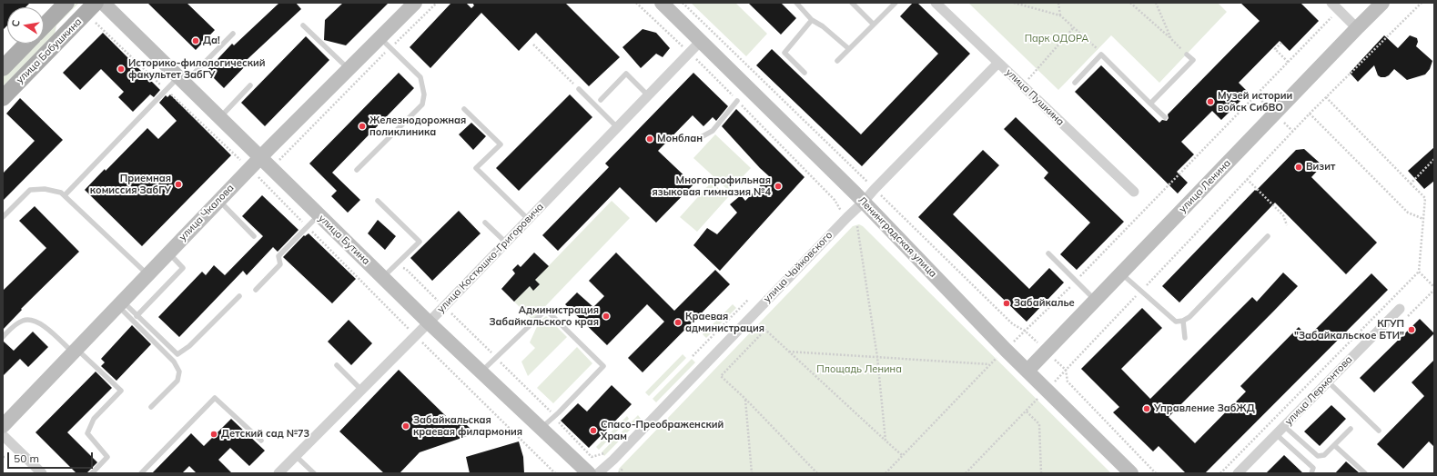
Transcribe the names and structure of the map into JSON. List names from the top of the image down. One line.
{"streets":{"main road":["улица Бабушкина","улица Ленина","улица Чкалова","Ленинградская улица","улица Бутина"],"street":["улица Пушкина","улица Костюшко-Григоровича","улица Чайковского","улица Лермонтова"]},"crossings":[["улица Пушкина","улица Чайковского"],["улица Ленина","Ленинградская улица"],["улица Чкалова","улица Бутина"],["Ленинградская улица","улица Костюшко-Григоровича"],["Ленинградская улица","улица Чайковского"],["улица Бутина","улица Костюшко-Григоровича"]],"parks":["Парк ОДОРА","Площадь Ленина"],"places":["Да!","Историко-филологический факультет ЗабГУ","Музей истории войск СибВО","Железнодорожная поликлиника","Монблан","Визит","Приемная комиссия ЗабГУ","Многопрофильная языковая гимназия №4","Забайкалье","Администрация Забайкальского края","Краевая администрация","КГУП \"Забайкальское БТИ\"","Управление ЗабЖД","Забайкальская краевая филармония","Спасо-Преображенский Храм","Детский сад №73"],"scale_bar":"50 m","north":"left"}
